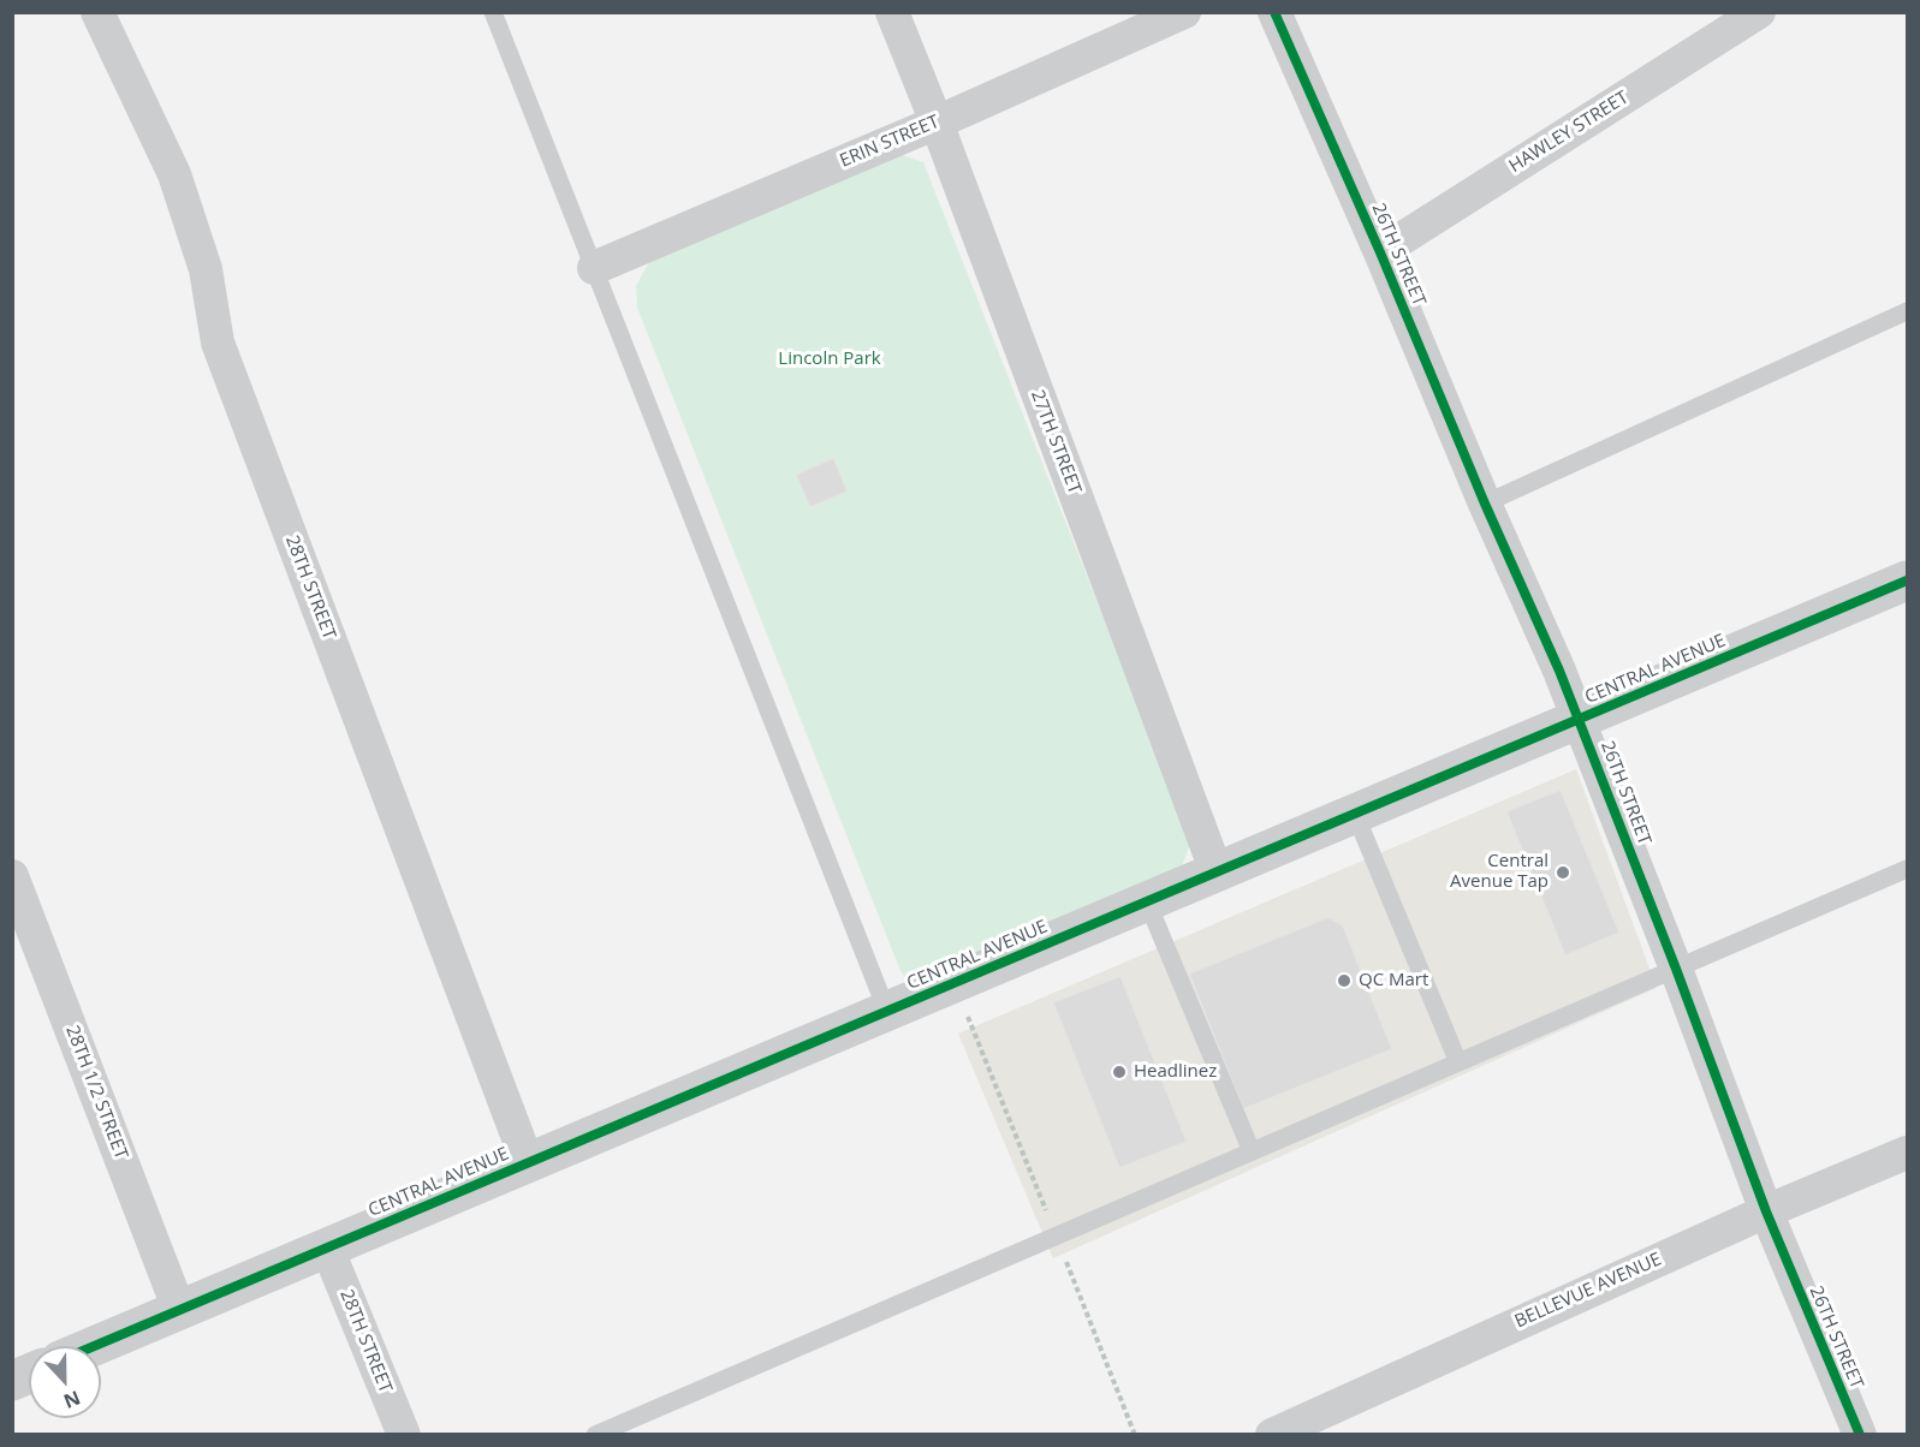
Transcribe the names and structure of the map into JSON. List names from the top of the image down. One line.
{"streets":{"street":["HAWLEY STREET","ERIN STREET","26TH STREET","27TH STREET","28TH STREET","CENTRAL AVENUE","28TH 1/2 STREET","BELLEVUE AVENUE"]},"crossings":[["HAWLEY STREET","26TH STREET"],["ERIN STREET","27TH STREET"],["26TH STREET","CENTRAL AVENUE"],["26TH STREET","BELLEVUE AVENUE"],["27TH STREET","CENTRAL AVENUE"],["28TH STREET","CENTRAL AVENUE"],["CENTRAL AVENUE","28TH 1/2 STREET"]],"parks":["Lincoln Park"],"places":["Central Avenue Tap","QC Mart","Headlinez"],"north":"bottom"}
